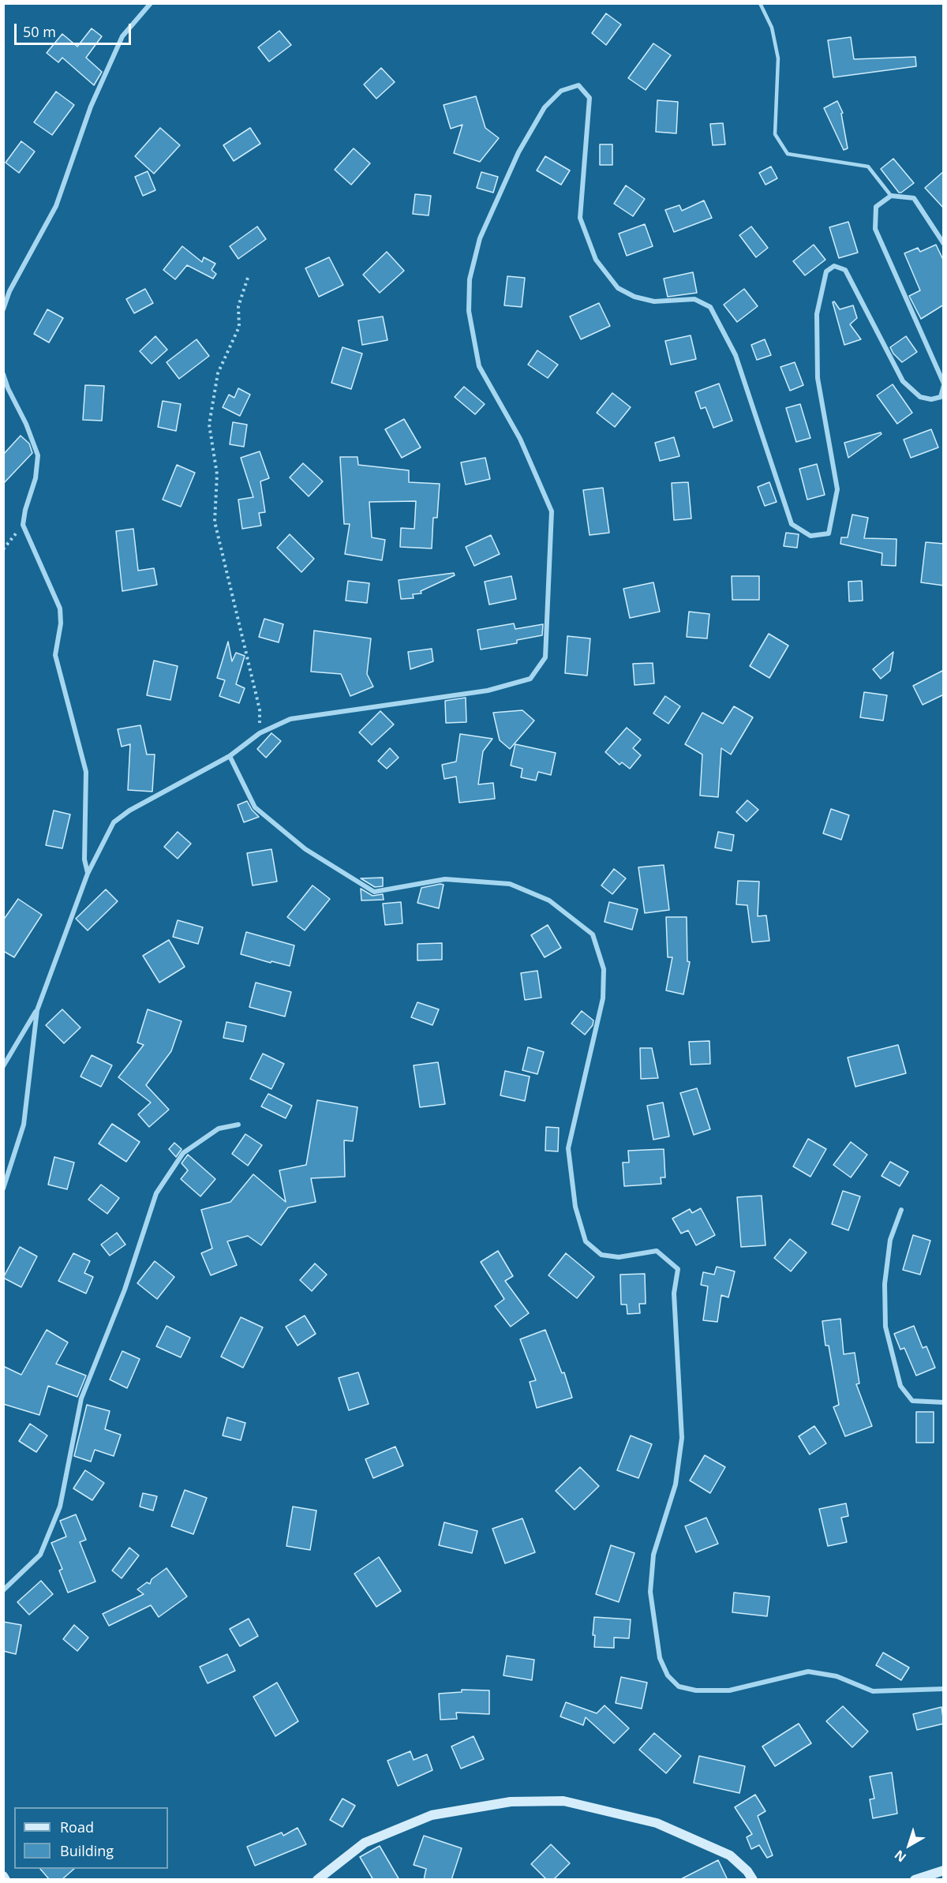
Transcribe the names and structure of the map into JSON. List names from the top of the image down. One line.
{"legend":["Road","Building"],"scale_bar":"50 m","north":"bottom left"}
